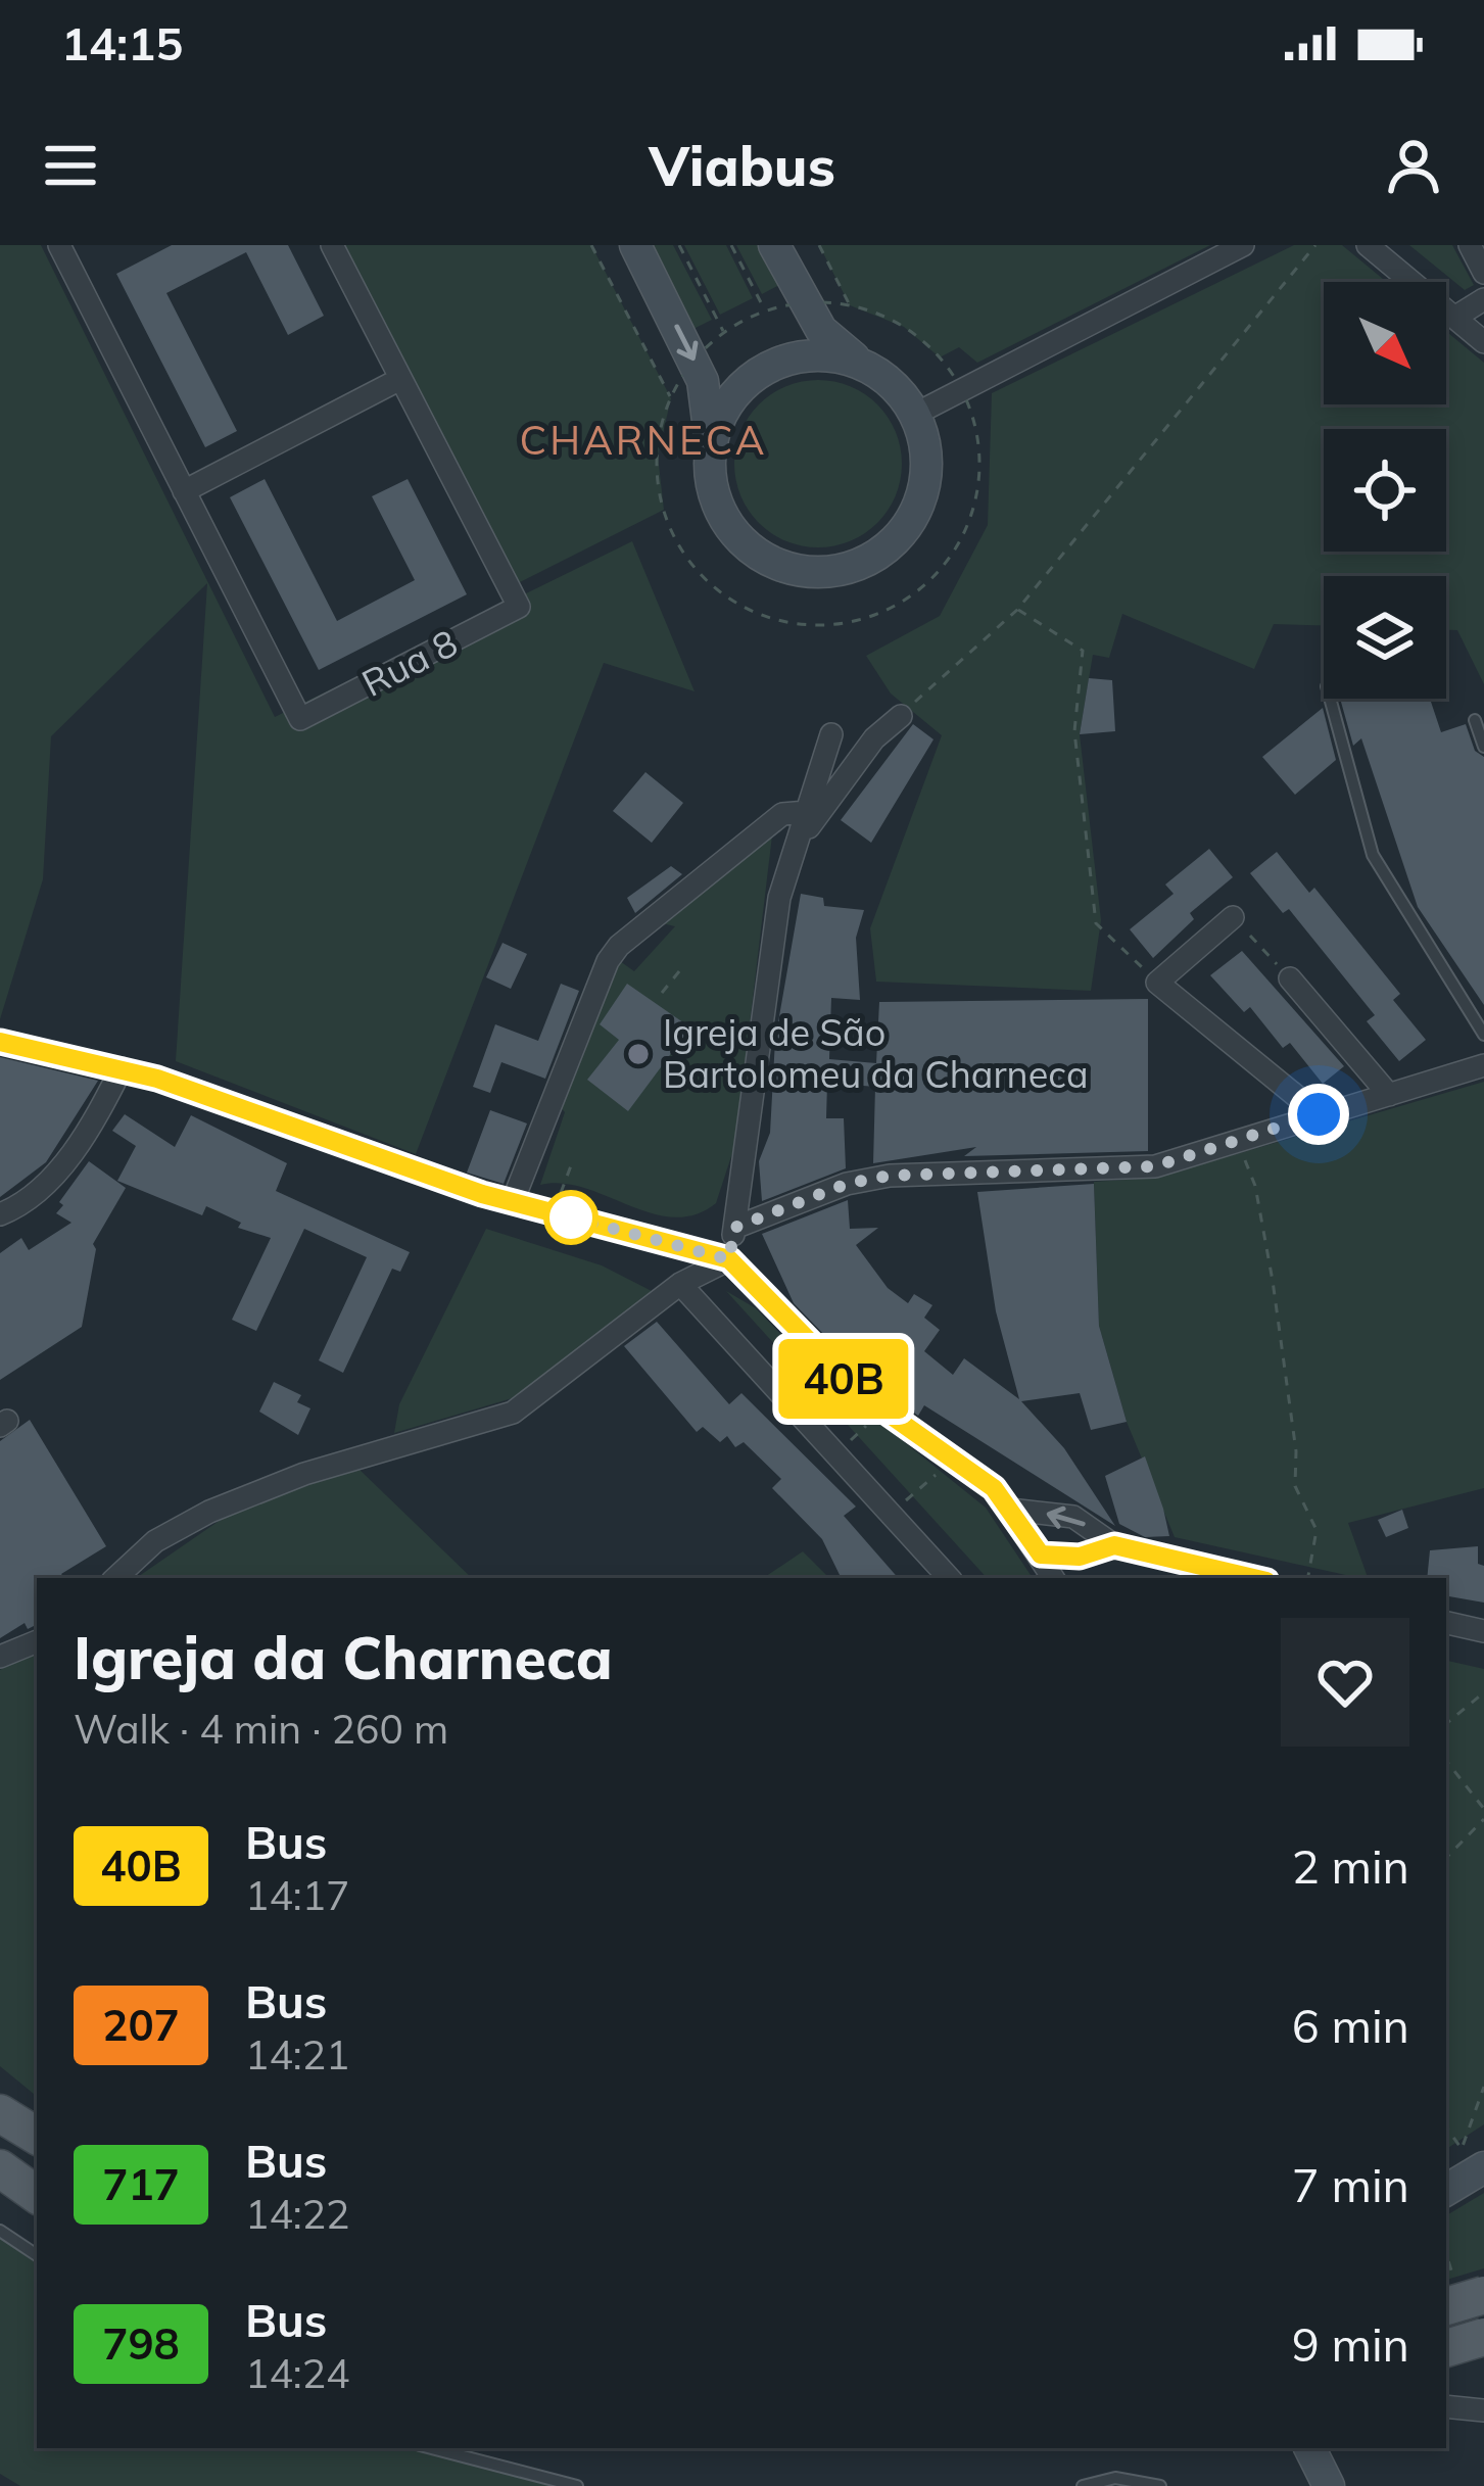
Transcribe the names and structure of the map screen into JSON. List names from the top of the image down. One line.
{"streets":{"street":["Rua 8"]},"districts":["CHARNECA"],"places":["Igreja de São Bartolomeu da Charneca"],"lines":["bus line 40B"],"north":"bottom right","page":{"status":"14:15","header":"Viabus","on_map":"40B","heading":["Igreja da Charneca","Walk · 4 min · 260 m"],"list":[{"mark":"40B","name":"Bus","note":"14:17","value":"2 min"},{"mark":"207","name":"Bus","note":"14:21","value":"6 min"},{"mark":"717","name":"Bus","note":"14:22","value":"7 min"},{"mark":"798","name":"Bus","note":"14:24","value":"9 min"}]}}
